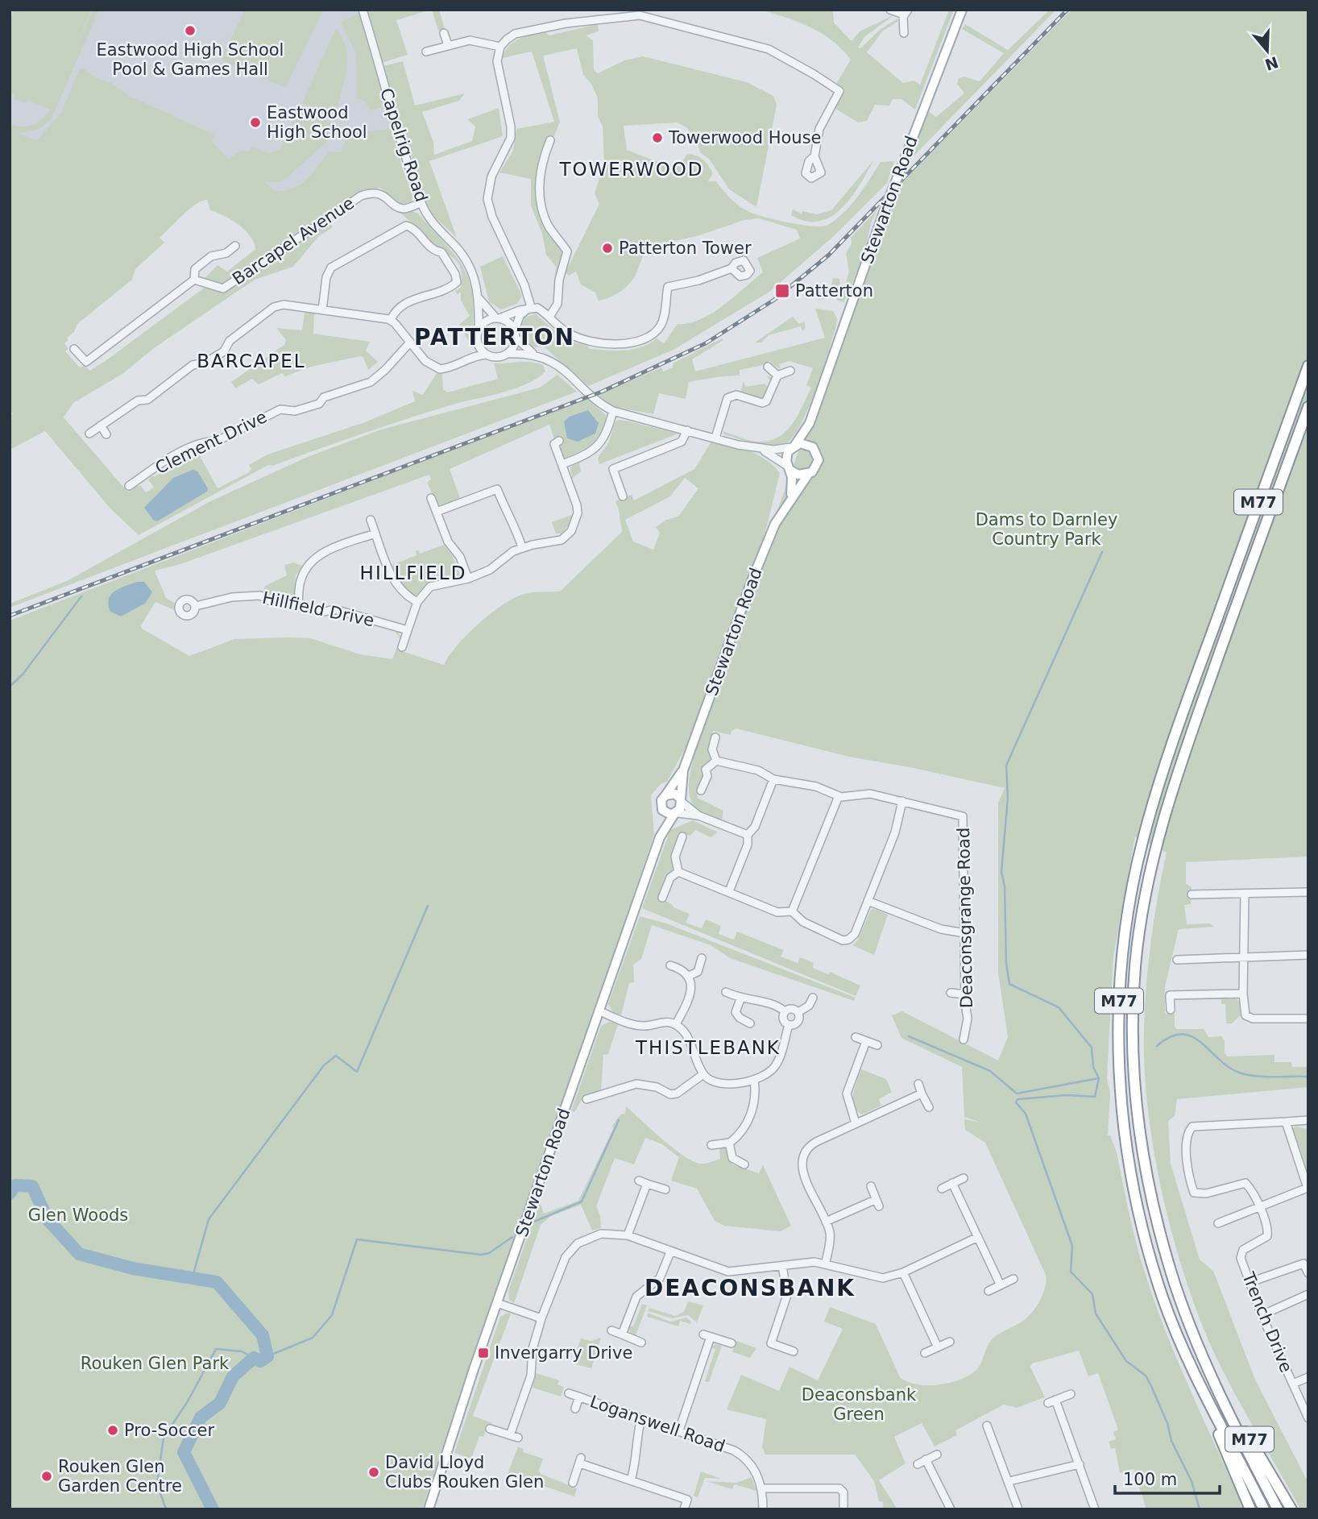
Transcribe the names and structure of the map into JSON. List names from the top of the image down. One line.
{"streets":{"highway":["M77"],"main road":["Stewarton Road"],"street":["Capelrig Road","Barcapel Avenue","Clement Drive","Hillfield Drive","Deaconsgrange Road","Trench Drive","Loganswell Road"]},"crossings":[["Capelrig Road","Barcapel Avenue"]],"districts":["TOWERWOOD","PATTERTON","BARCAPEL","HILLFIELD","THISTLEBANK","DEACONSBANK"],"parks":["Dams to Darnley Country Park","Glen Woods","Rouken Glen Park","Deaconsbank Green"],"places":{"other":["Eastwood High School Pool & Games Hall","Eastwood High School","Towerwood House","Patterton Tower","Pro-Soccer","David Lloyd Clubs Rouken Glen","Rouken Glen Garden Centre"],"transit":["Patterton","Invergarry Drive"]},"scale_bar":"100 m","north":"bottom"}
